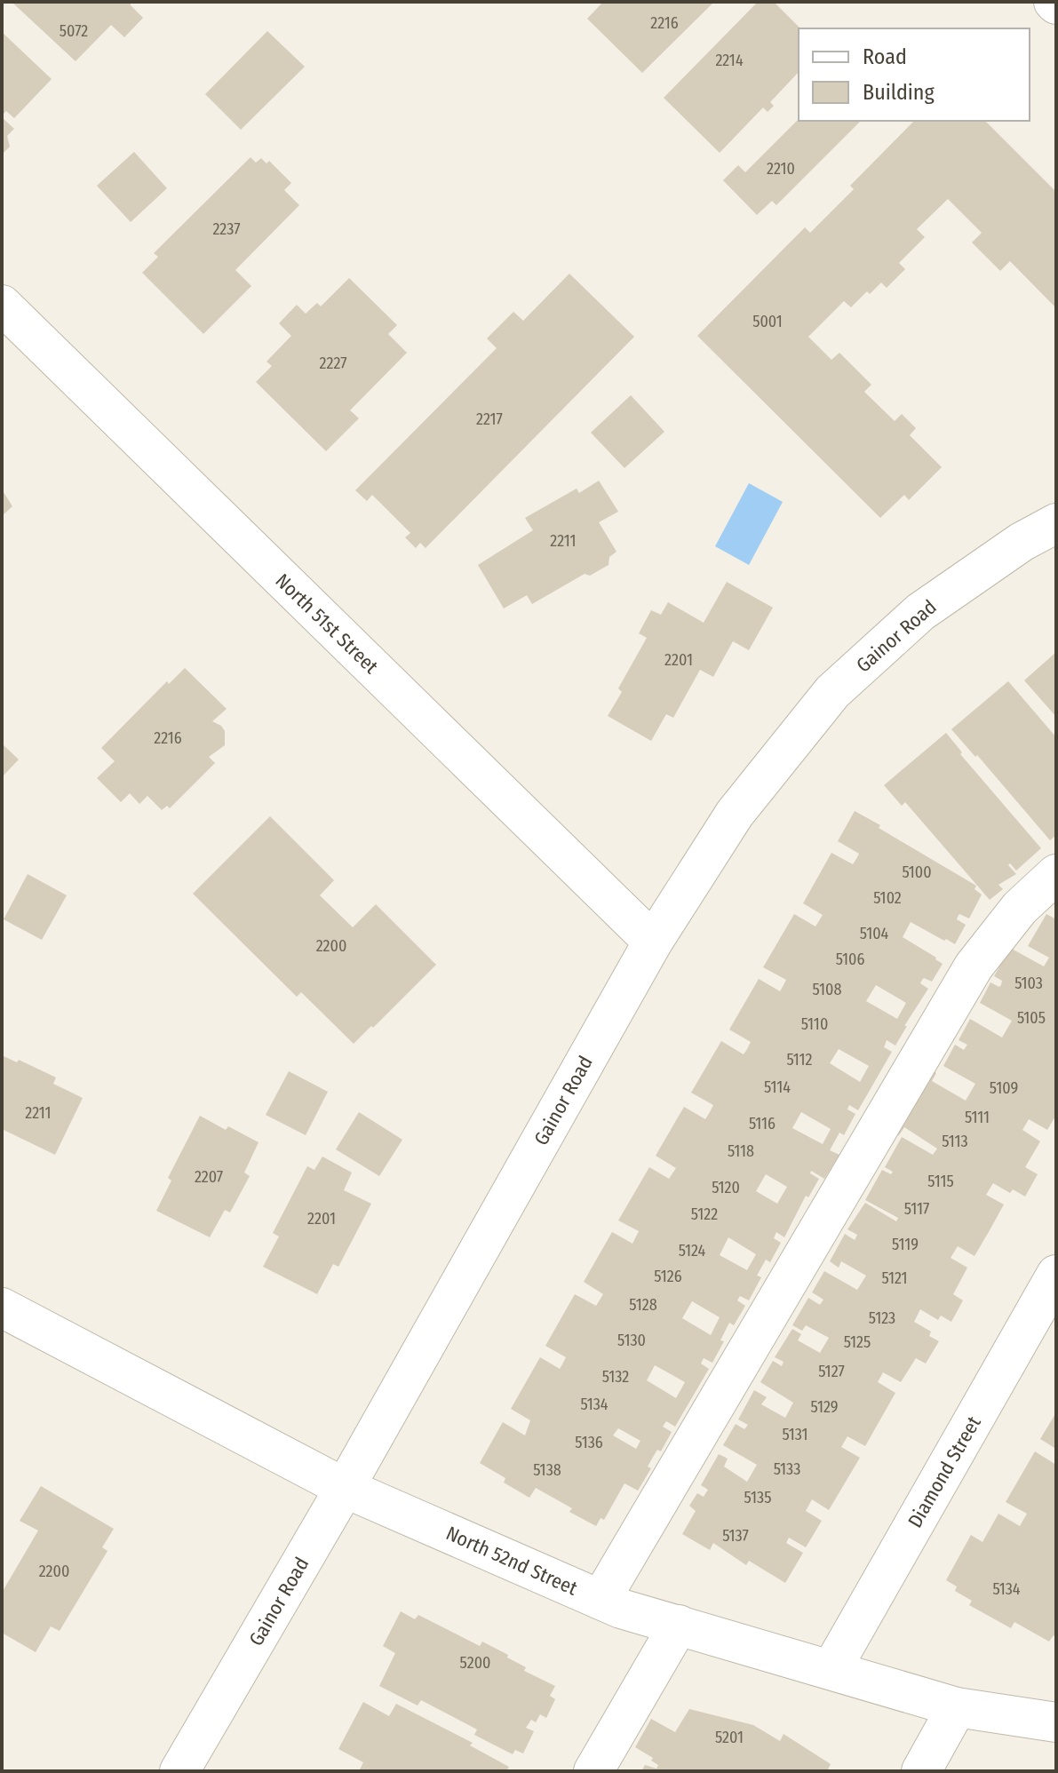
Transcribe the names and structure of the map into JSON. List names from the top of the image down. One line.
{"streets":{"street":["North 51st Street","Gainor Road","Diamond Street","North 52nd Street"]},"crossings":[["North 51st Street","Gainor Road"],["Gainor Road","North 52nd Street"],["Diamond Street","North 52nd Street"]],"house_numbers":["2216","5072","2214","2210","2237","5001","2227","2217","2211","2201","2216","5100","5102","5104","2200","5106","5103","5108","5105","5110","5112","5114","5109","2211","5111","5116","5113","5118","2207","5115","5120","5117","5122","2201","5119","5124","5126","5121","5128","5123","5130","5125","5127","5132","5134","5129","5131","5136","5133","5138","5135","5137","2200","5134","5200","5201"],"legend":["Road","Building"]}
